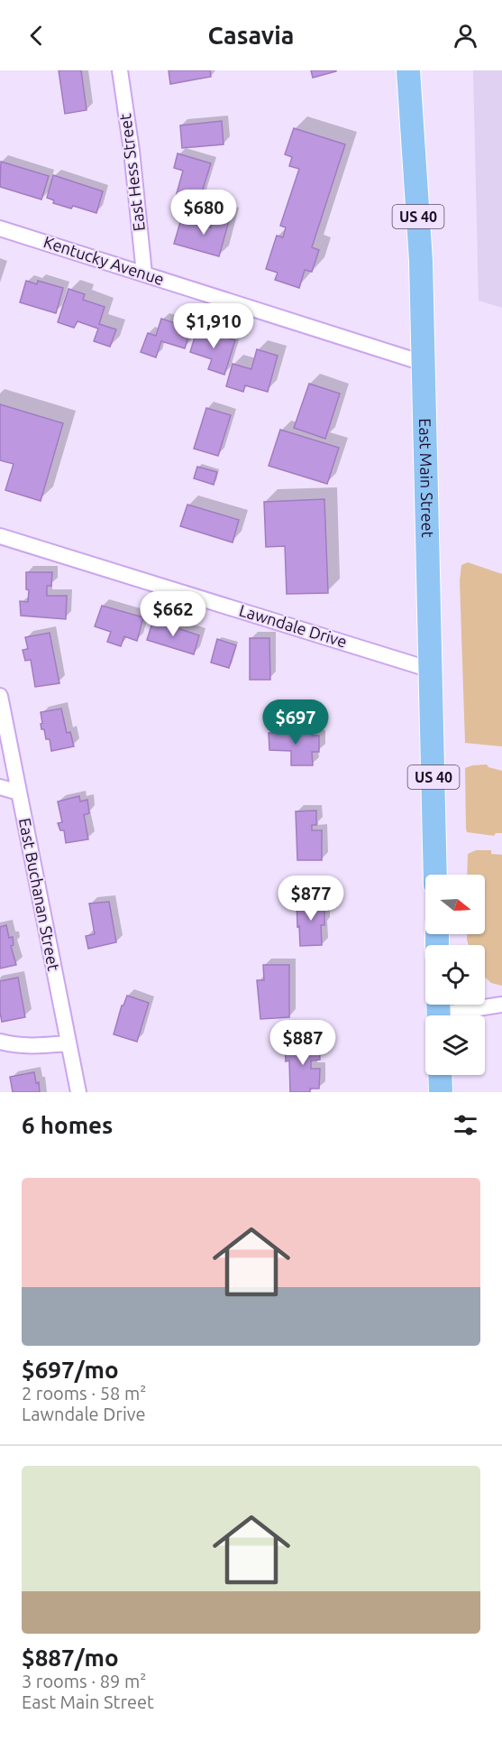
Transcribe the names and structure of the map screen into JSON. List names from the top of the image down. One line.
{"streets":{"main road":["US 40","East Main Street"],"street":["East Hess Street","Kentucky Avenue","Lawndale Drive","East Buchanan Street"]},"crossings":[["East Hess Street","Kentucky Avenue"],["Kentucky Avenue","East Main Street"],["East Main Street","Lawndale Drive"]],"north":"right","page":{"header":"Casavia","price":["$680","$1,910","$662","$697","$877","$887"],"heading":"6 homes","list":[{"name":"$697/mo","note":"2 rooms · 58 m² · Lawndale Drive"},{"name":"$887/mo","note":"3 rooms · 89 m² · East Main Street"}]}}
